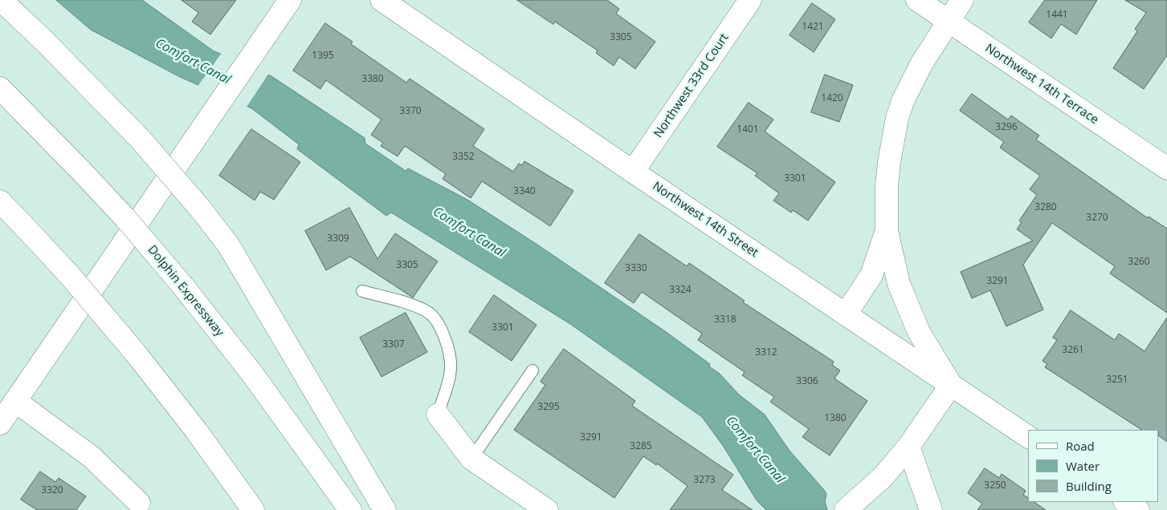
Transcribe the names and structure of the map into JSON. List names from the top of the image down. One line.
{"streets":{"main road":["Northwest 14th Terrace","Northwest 33rd Court","Northwest 14th Street","Dolphin Expressway"]},"crossings":[["Northwest 33rd Court","Northwest 14th Street"]],"water":["Comfort Canal"],"house_numbers":["1441","1421","3305","1395","3380","1420","3370","3296","1401","3352","3301","3340","3280","3270","3309","3260","3305","3330","3291","3324","3318","3301","3307","3261","3312","3251","3306","3295","1380","3291","3285","3273","3250","3320"],"legend":["Road","Water","Building"]}
